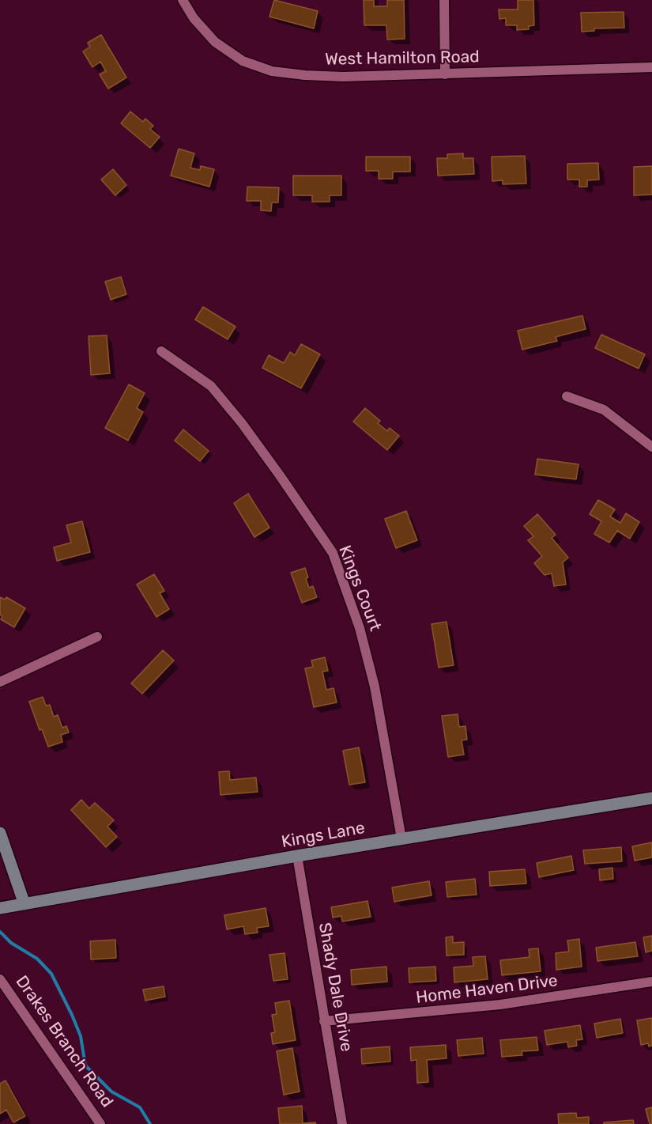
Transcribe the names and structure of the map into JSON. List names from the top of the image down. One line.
{"streets":{"street":["West Hamilton Road","Kings Court","Kings Lane","Shady Dale Drive","Home Haven Drive","Drakes Branch Road"]},"crossings":[["Kings Court","Kings Lane"],["Kings Lane","Shady Dale Drive"],["Shady Dale Drive","Home Haven Drive"]]}
